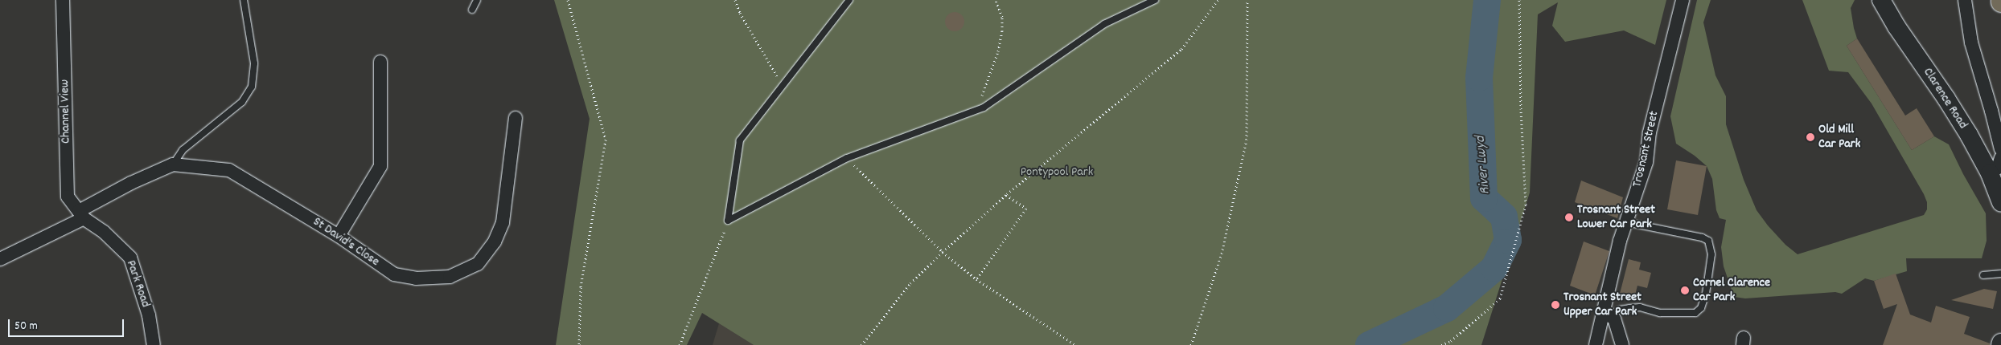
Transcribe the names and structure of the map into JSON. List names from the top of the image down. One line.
{"streets":{"street":["Clarence Road","Channel View","Trosnant Street","St David's Close","Park Road"]},"crossings":[["Channel View","St David's Close"],["Channel View","Park Road"],["St David's Close","Park Road"]],"water":["River Lwyd"],"parks":["Pontypool Park"],"places":["Old Mill Car Park","Trosnant Street Lower Car Park","Cornel Clarence Car Park","Trosnant Street Upper Car Park"],"scale_bar":"50 m"}
